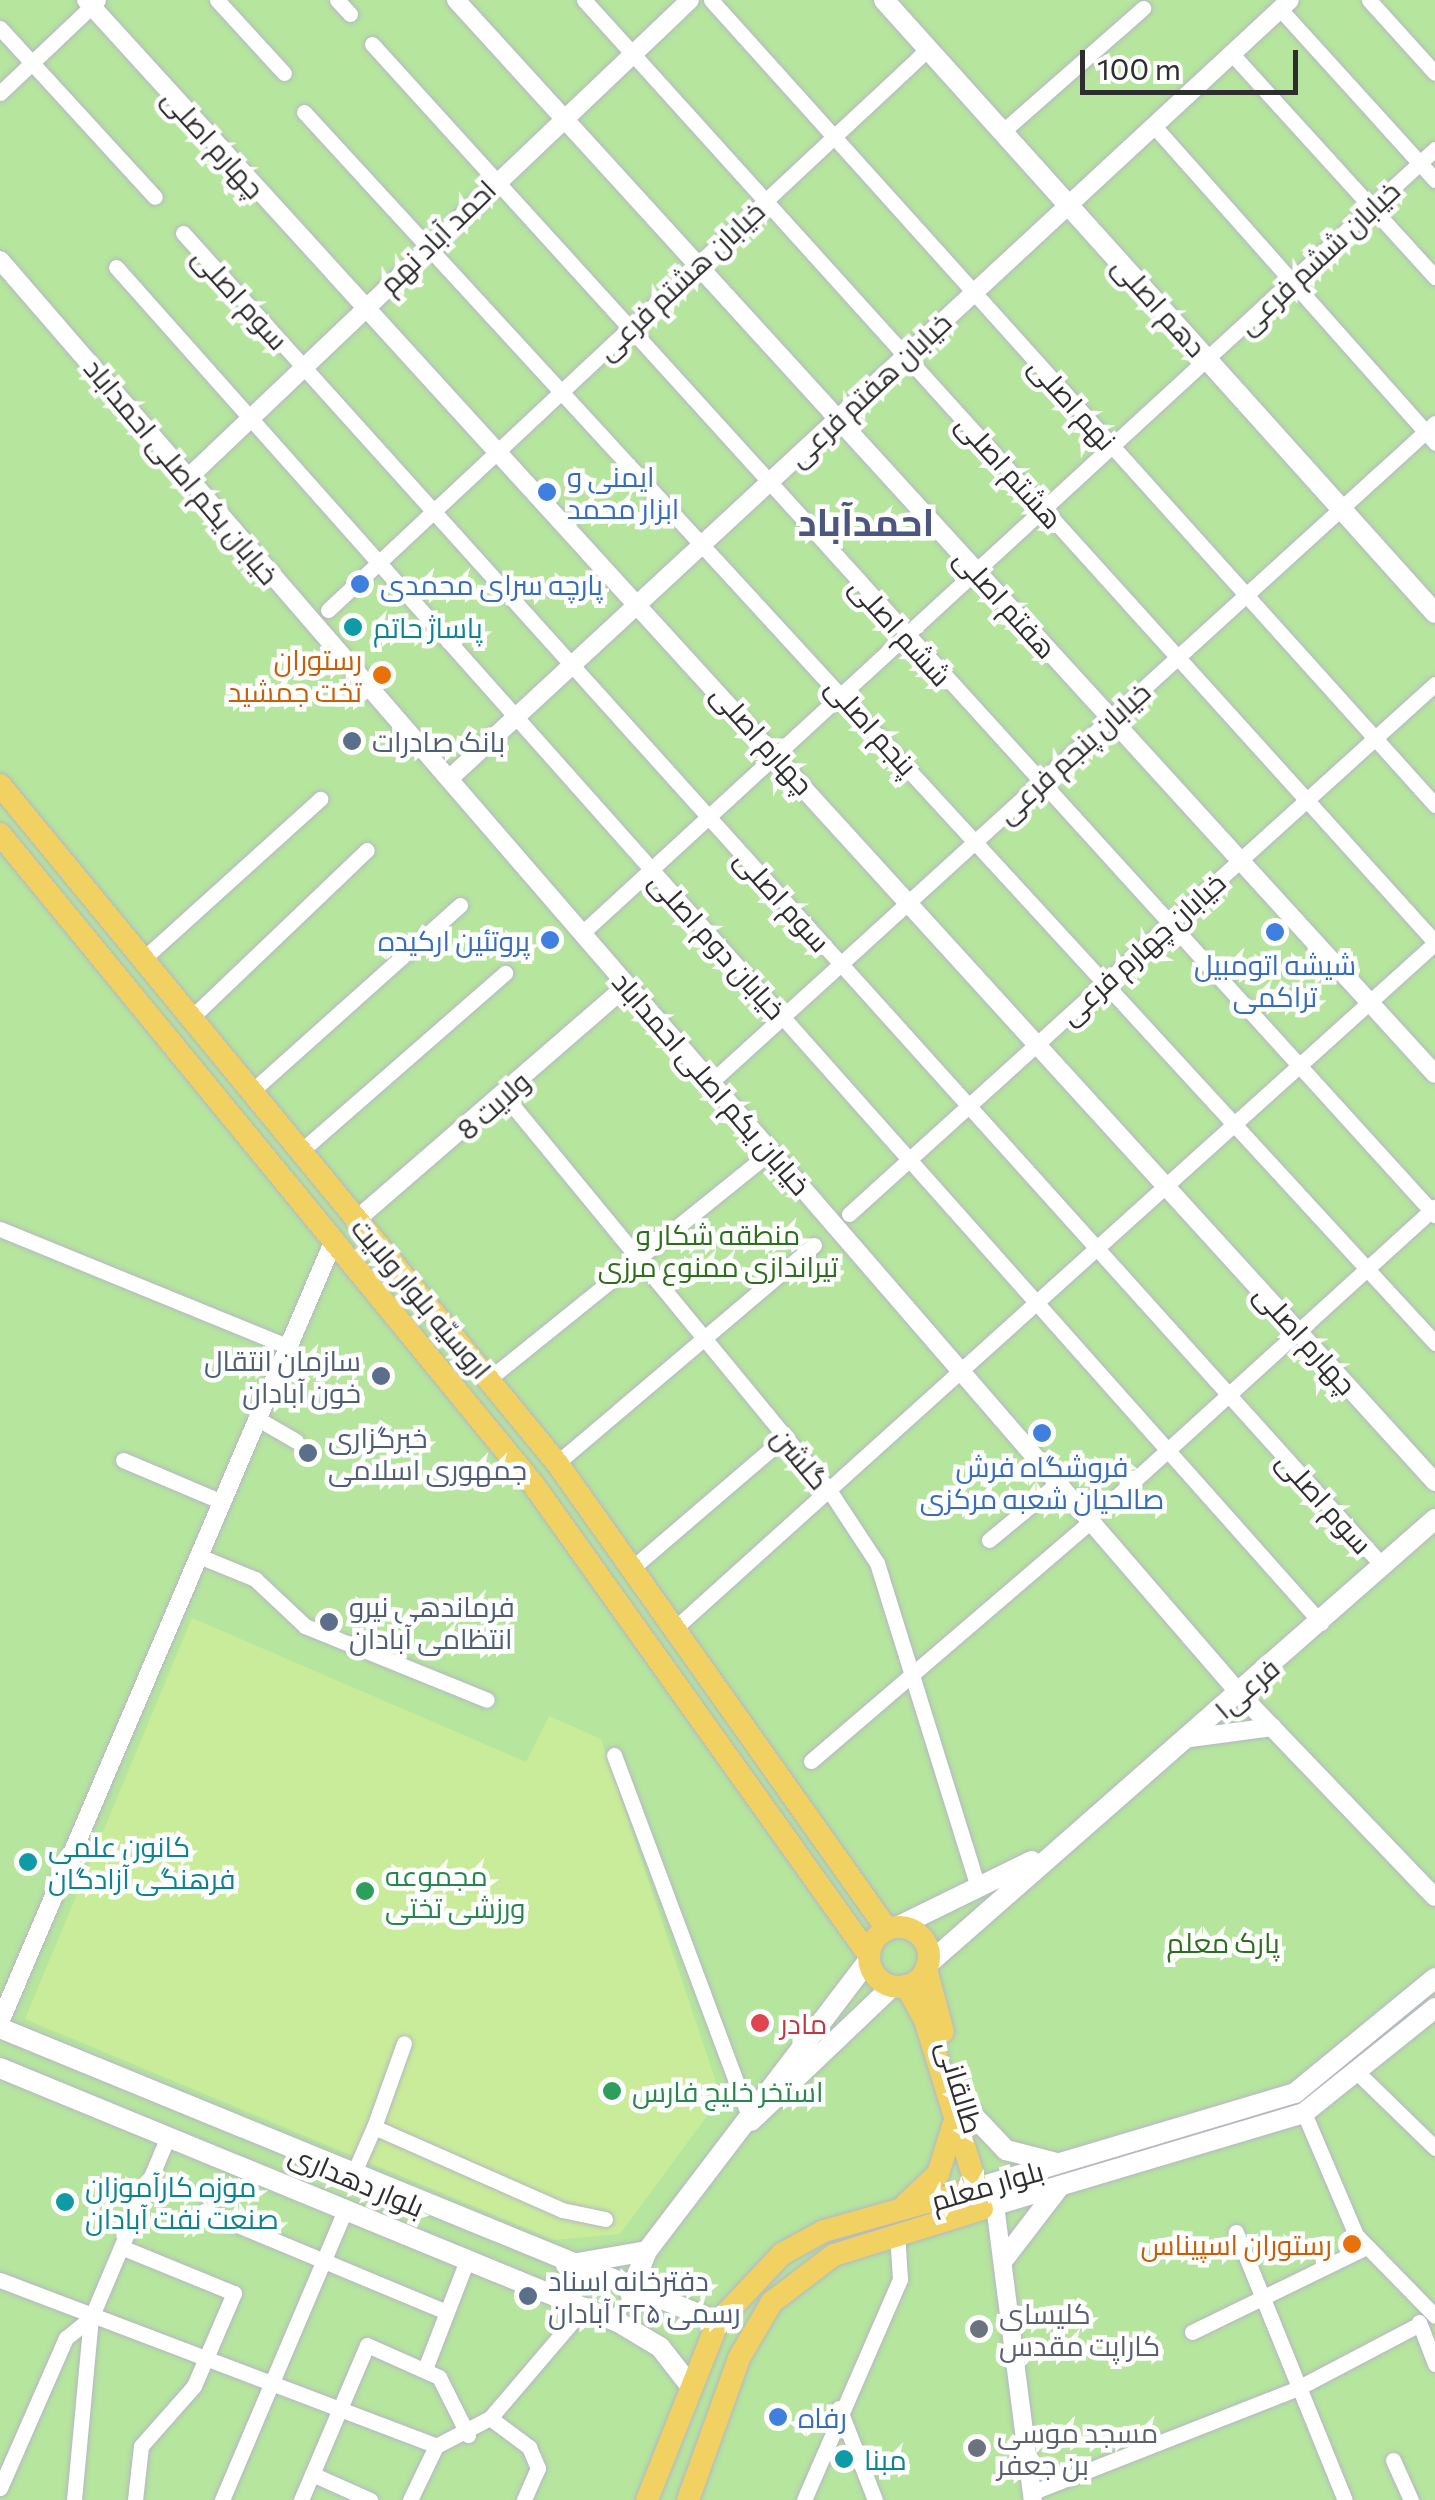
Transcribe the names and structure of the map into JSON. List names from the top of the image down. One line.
{"streets":{"main road":["دهم اصلی","اروسیّه بلوار ولایت","فرعی۱","طالقانی","بلوار دهداری","بلوار معلم"],"street":["چهارم اصلی","احمد آباد نهم","خیابان ششم فرعی","خیابان هشتم فرعی","سوم اصلی","خیابان هفتم فرعی","نهم اصلی","خیابان یکم اصلی احمداباد","هشتم اصلی","هفتم اصلی","ششم اصلی","پنجم اصلی","خیابان پنجم فرعی","خیابان دوم اصلی","خیابان چهارم فرعی","ولایت 8","گلشن"]},"crossings":[["چهارم اصلی","احمد آباد نهم"],["چهارم اصلی","خیابان ششم فرعی"],["چهارم اصلی","خیابان هشتم فرعی"],["چهارم اصلی","خیابان هفتم فرعی"],["چهارم اصلی","خیابان پنجم فرعی"],["چهارم اصلی","خیابان چهارم فرعی"],["احمد آباد نهم","سوم اصلی"],["احمد آباد نهم","خیابان یکم اصلی احمداباد"],["احمد آباد نهم","هشتم اصلی"],["احمد آباد نهم","هفتم اصلی"],["احمد آباد نهم","ششم اصلی"],["احمد آباد نهم","پنجم اصلی"],["احمد آباد نهم","خیابان دوم اصلی"],["خیابان ششم فرعی","سوم اصلی"],["خیابان ششم فرعی","دهم اصلی"],["خیابان ششم فرعی","نهم اصلی"],["خیابان ششم فرعی","خیابان یکم اصلی احمداباد"],["خیابان ششم فرعی","هشتم اصلی"],["خیابان ششم فرعی","هفتم اصلی"],["خیابان ششم فرعی","ششم اصلی"],["خیابان ششم فرعی","پنجم اصلی"],["خیابان ششم فرعی","خیابان دوم اصلی"],["خیابان هشتم فرعی","سوم اصلی"],["خیابان هشتم فرعی","دهم اصلی"],["خیابان هشتم فرعی","نهم اصلی"],["خیابان هشتم فرعی","هشتم اصلی"],["خیابان هشتم فرعی","هفتم اصلی"],["خیابان هشتم فرعی","ششم اصلی"],["خیابان هشتم فرعی","پنجم اصلی"],["خیابان هشتم فرعی","خیابان دوم اصلی"],["سوم اصلی","خیابان هفتم فرعی"],["سوم اصلی","خیابان پنجم فرعی"],["سوم اصلی","خیابان چهارم فرعی"],["سوم اصلی","فرعی۱"],["دهم اصلی","خیابان هفتم فرعی"],["دهم اصلی","خیابان پنجم فرعی"],["خیابان هفتم فرعی","نهم اصلی"],["خیابان هفتم فرعی","خیابان یکم اصلی احمداباد"],["خیابان هفتم فرعی","هشتم اصلی"],["خیابان هفتم فرعی","هفتم اصلی"],["خیابان هفتم فرعی","ششم اصلی"],["خیابان هفتم فرعی","پنجم اصلی"],["خیابان هفتم فرعی","خیابان دوم اصلی"],["نهم اصلی","خیابان پنجم فرعی"],["نهم اصلی","خیابان چهارم فرعی"],["خیابان یکم اصلی احمداباد","خیابان پنجم فرعی"],["خیابان یکم اصلی احمداباد","ولایت 8"],["خیابان یکم اصلی احمداباد","فرعی۱"],["هشتم اصلی","خیابان پنجم فرعی"],["هشتم اصلی","خیابان چهارم فرعی"],["هفتم اصلی","خیابان پنجم فرعی"],["هفتم اصلی","خیابان چهارم فرعی"],["ششم اصلی","خیابان پنجم فرعی"],["ششم اصلی","خیابان چهارم فرعی"],["پنجم اصلی","خیابان پنجم فرعی"],["پنجم اصلی","خیابان چهارم فرعی"],["خیابان پنجم فرعی","خیابان دوم اصلی"],["خیابان دوم اصلی","خیابان چهارم فرعی"],["خیابان دوم اصلی","فرعی۱"],["ولایت 8","اروسیّه بلوار ولایت"],["ولایت 8","گلشن"],["اروسیّه بلوار ولایت","طالقانی"],["طالقانی","بلوار معلم"],["بلوار دهداری","بلوار معلم"]],"districts":["احمدآباد"],"parks":["منطقه شکار و تیراندازی ممنوع مرزی","پارک معلم"],"places":["ایمنی و ابزار محمد","پارچه سرای محمدی","پاساژ حاتم","رستوران تخت جمشید","بانک صادرات","شیشه اتومبیل تراکمی","پروتئین ارکیده","سازمان انتقال خون آبادان","فروشگاه فرش صالحیان شعبه مرکزی","خبرگزاری جمهوری اسلامی","فرماندهی نیرو انتظامی آبادان","کانون علمی فرهنگی آزادگان","مجموعه ورزشی تختی","مادر","استخر خلیج فارس","موزه کارآموزان صنعت نفت آبادان","رستوران اسپیناس","دفترخانه اسناد رسمی ۲۲۵ آبادان","کلیسای کاراپت مقدس","رفاه","مسجد موسی بن جعفر","مبنا"],"scale_bar":"100 m"}
